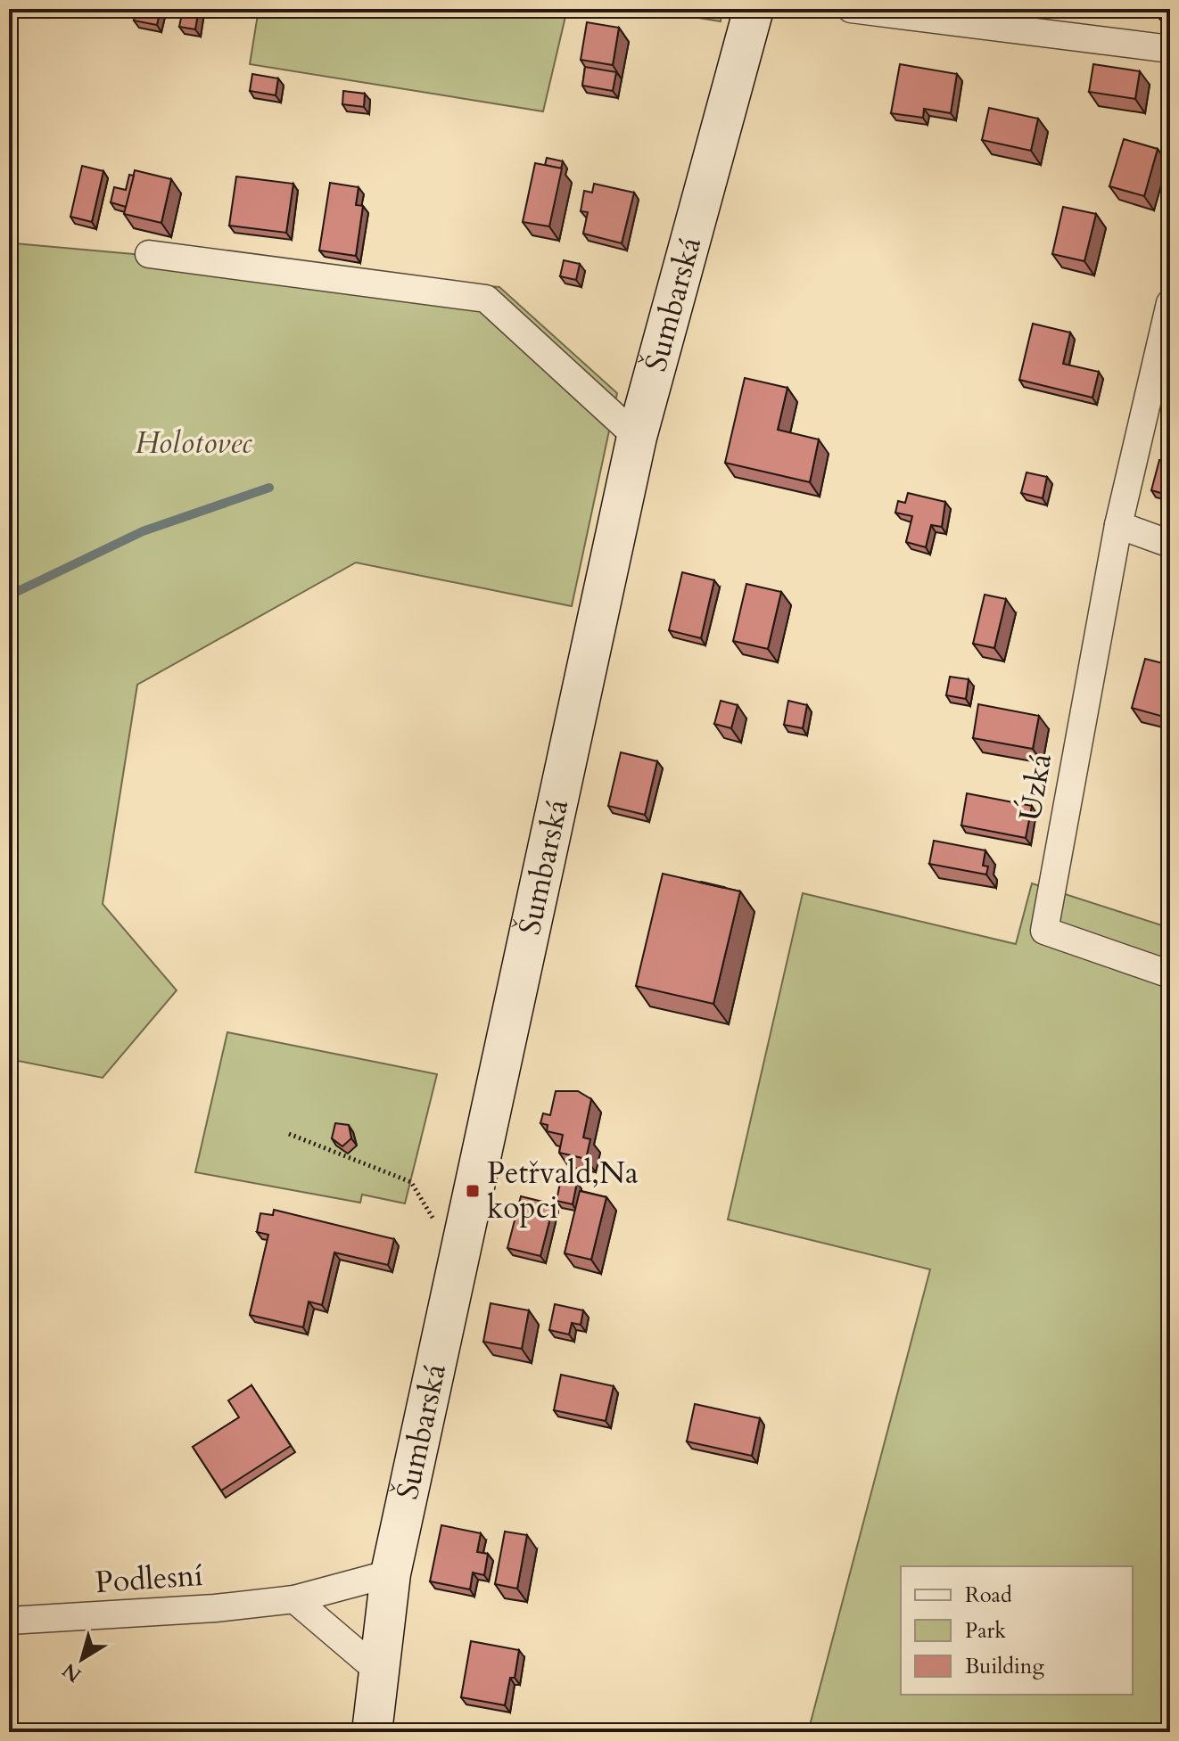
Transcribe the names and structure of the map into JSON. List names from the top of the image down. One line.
{"streets":{"street":["Šumbarská","Úzká","Podlesní"]},"crossings":[["Šumbarská","Podlesní"]],"parks":["Holotovec"],"places":{"transit":["Petřvald,Na kopci"]},"legend":["Road","Park","Building"],"north":"bottom left"}
